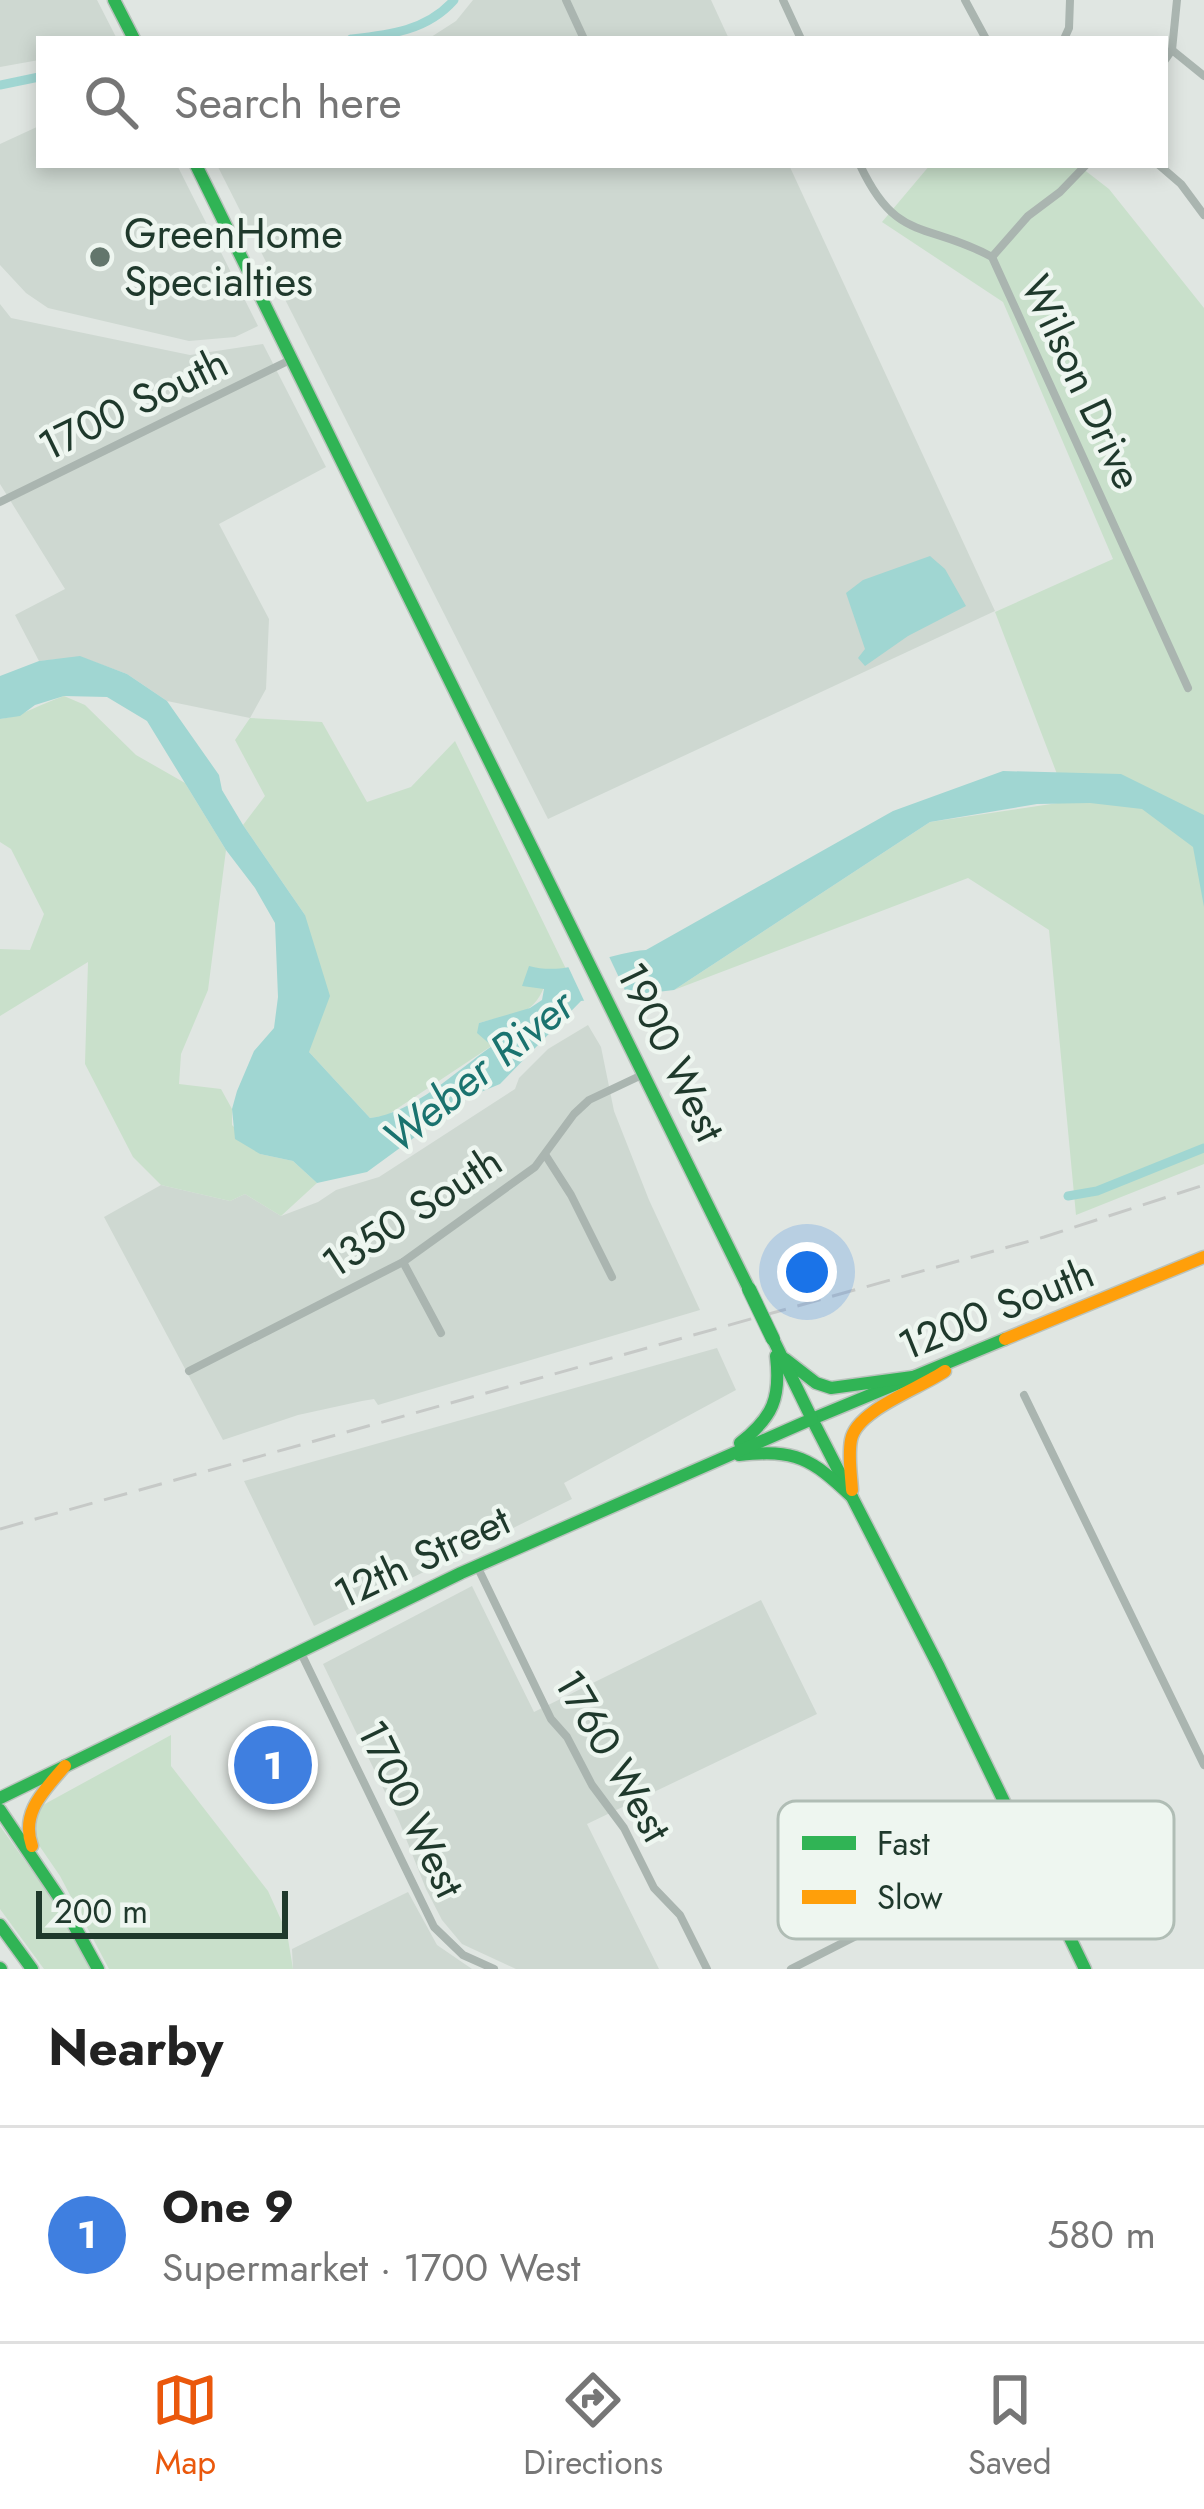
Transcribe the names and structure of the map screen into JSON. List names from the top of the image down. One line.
{"streets":{"main road":["1900 West","1200 South","12th Street"],"street":["Wilson Drive","1700 South","1350 South","1760 West","1700 West"]},"crossings":[["1700 South","1900 West"],["1900 West","1350 South"],["1900 West","1200 South"],["1900 West","12th Street"],["1200 South","12th Street"],["12th Street","1760 West"],["12th Street","1700 West"]],"water":["Weber River"],"places":["GreenHome Specialties"],"legend":["Fast","Slow"],"scale_bar":"200 m","page":{"search":"Search here","pins":"1","scale":"200 m","heading":"Nearby","list":[{"mark":"1","name":"One 9","note":"Supermarket · 1700 West","value":"580 m"}],"nav":["Map","Directions","Saved"]}}
